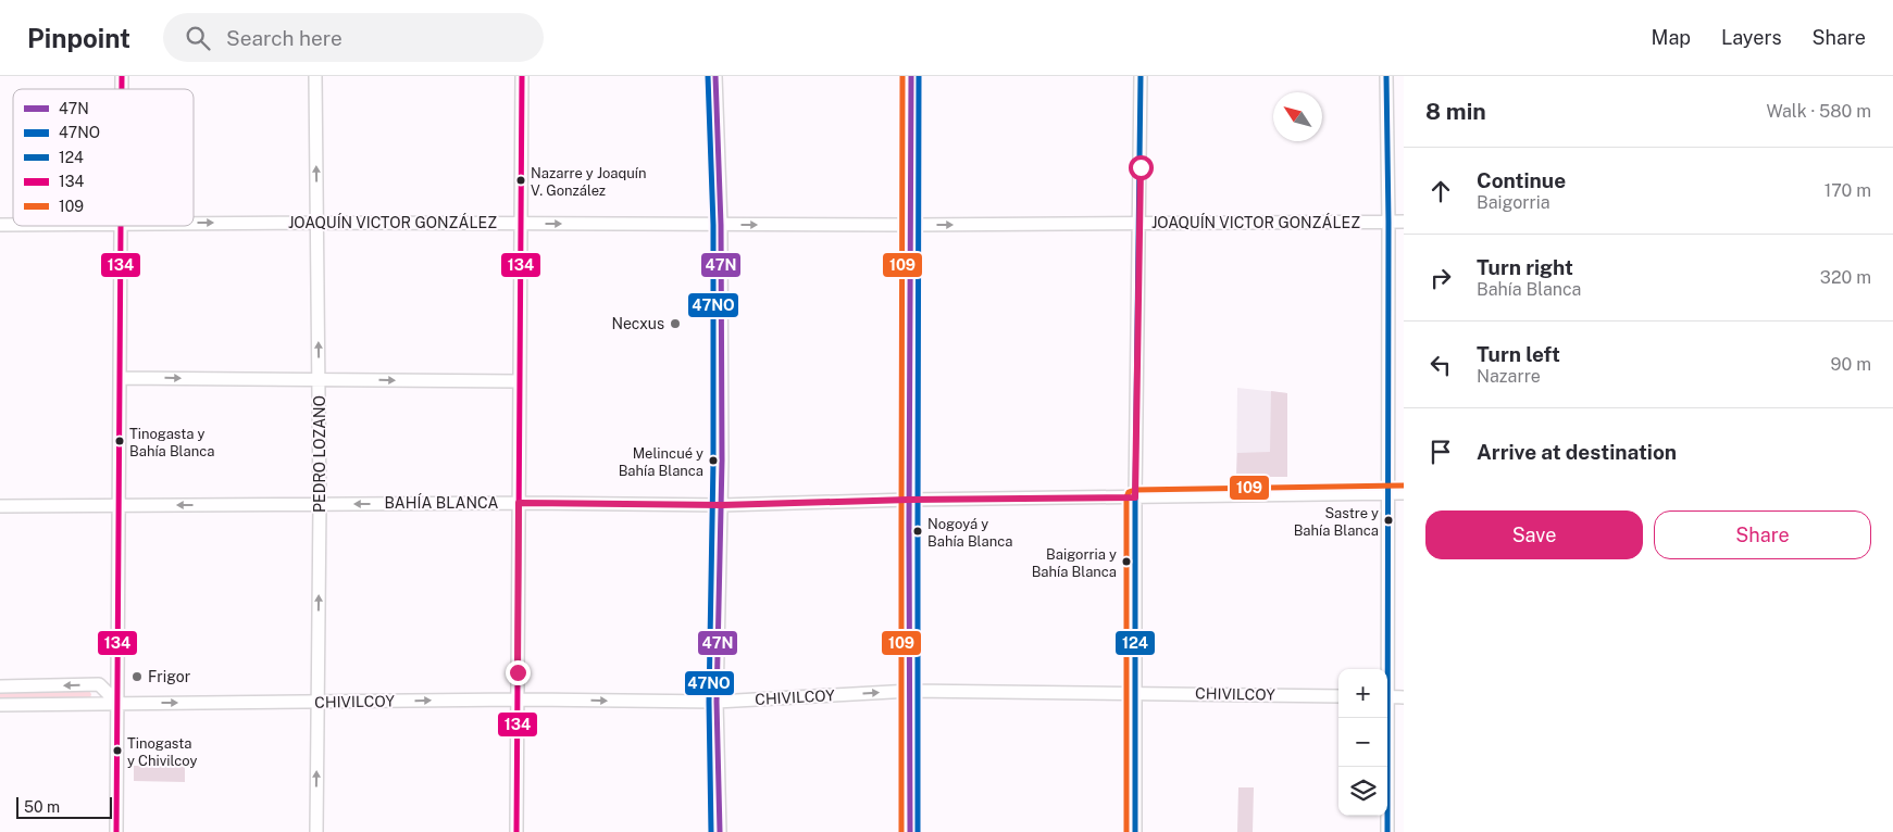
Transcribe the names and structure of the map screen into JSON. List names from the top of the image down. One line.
{"streets":{"street":["JOAQUÍN VICTOR GONZÁLEZ","PEDRO LOZANO","BAHÍA BLANCA","CHIVILCOY"]},"crossings":[["JOAQUÍN VICTOR GONZÁLEZ","PEDRO LOZANO"],["PEDRO LOZANO","BAHÍA BLANCA"],["PEDRO LOZANO","CHIVILCOY"]],"one_way":["JOAQUÍN VICTOR GONZÁLEZ","PEDRO LOZANO","CHIVILCOY"],"places":["Nazarre y Joaquín V. González","Necxus","Tinogasta y Bahía Blanca","Melincué y Bahía Blanca","Sastre y Bahía Blanca","Nogoyá y Bahía Blanca","Baigorria y Bahía Blanca","Frigor","Tinogasta y Chivilcoy"],"lines":["transit line 47N","transit line 47NO","transit line 124","transit line 134","transit line 109"],"legend":["47N","47NO","124","134","109"],"scale_bar":"50 m","north":"top left","page":{"header":"Pinpoint","search":"Search here","nav":["Map","Layers","Share"],"heading":["8 min","Walk · 580 m"],"list":[["Continue","Baigorria","170 m"],["Turn right","Bahía Blanca","320 m"],["Turn left","Nazarre","90 m"],"Arrive at destination"],"buttons":["Save","Share"],"map_buttons":["+","−"],"scale":"50 m"}}
